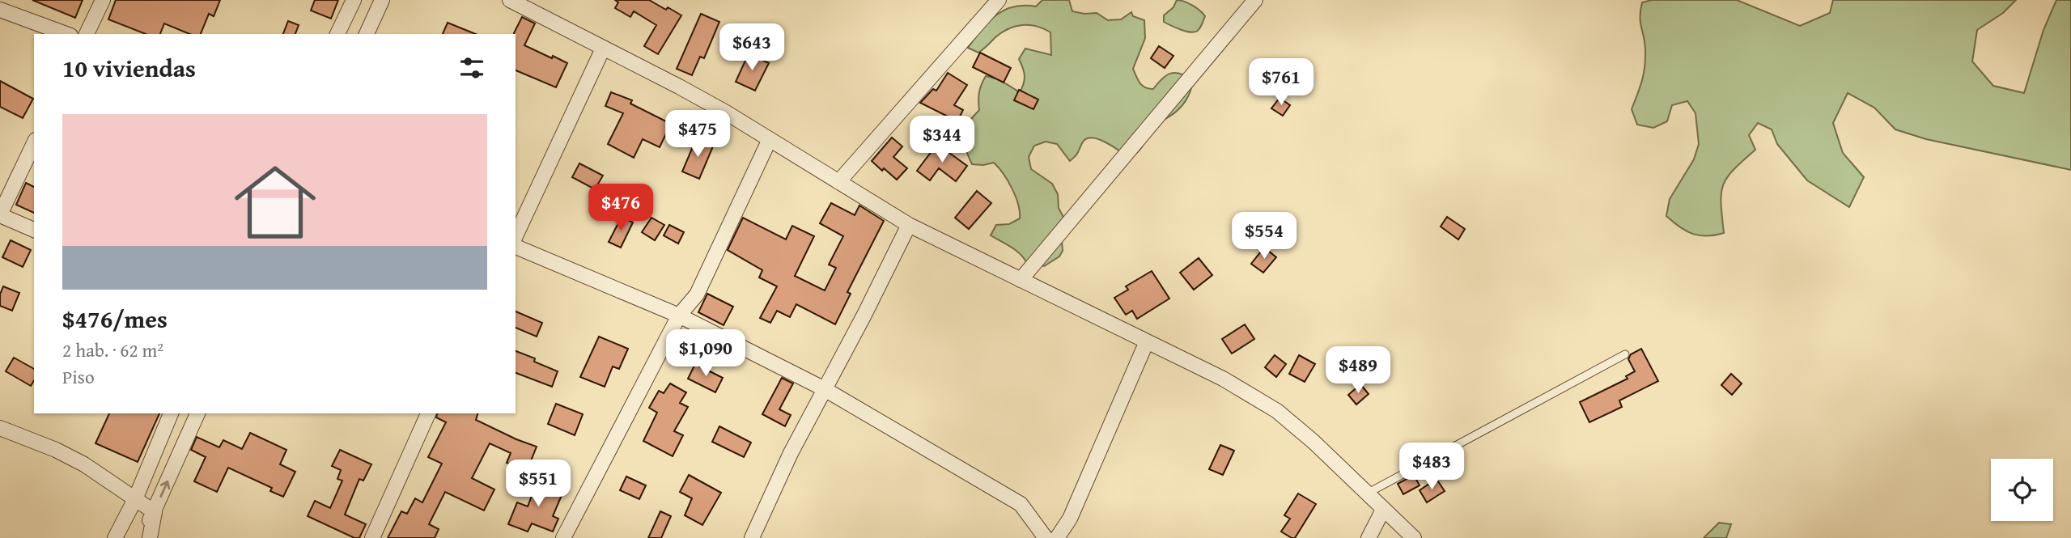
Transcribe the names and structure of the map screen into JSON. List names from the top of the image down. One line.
{"page":{"price":["$643","$761","$475","$344","$476","$554","$1,090","$489","$483","$551"],"heading":"10 viviendas","list":[{"name":"$476/mes","note":"2 hab. · 62 m² · Piso"}]}}
